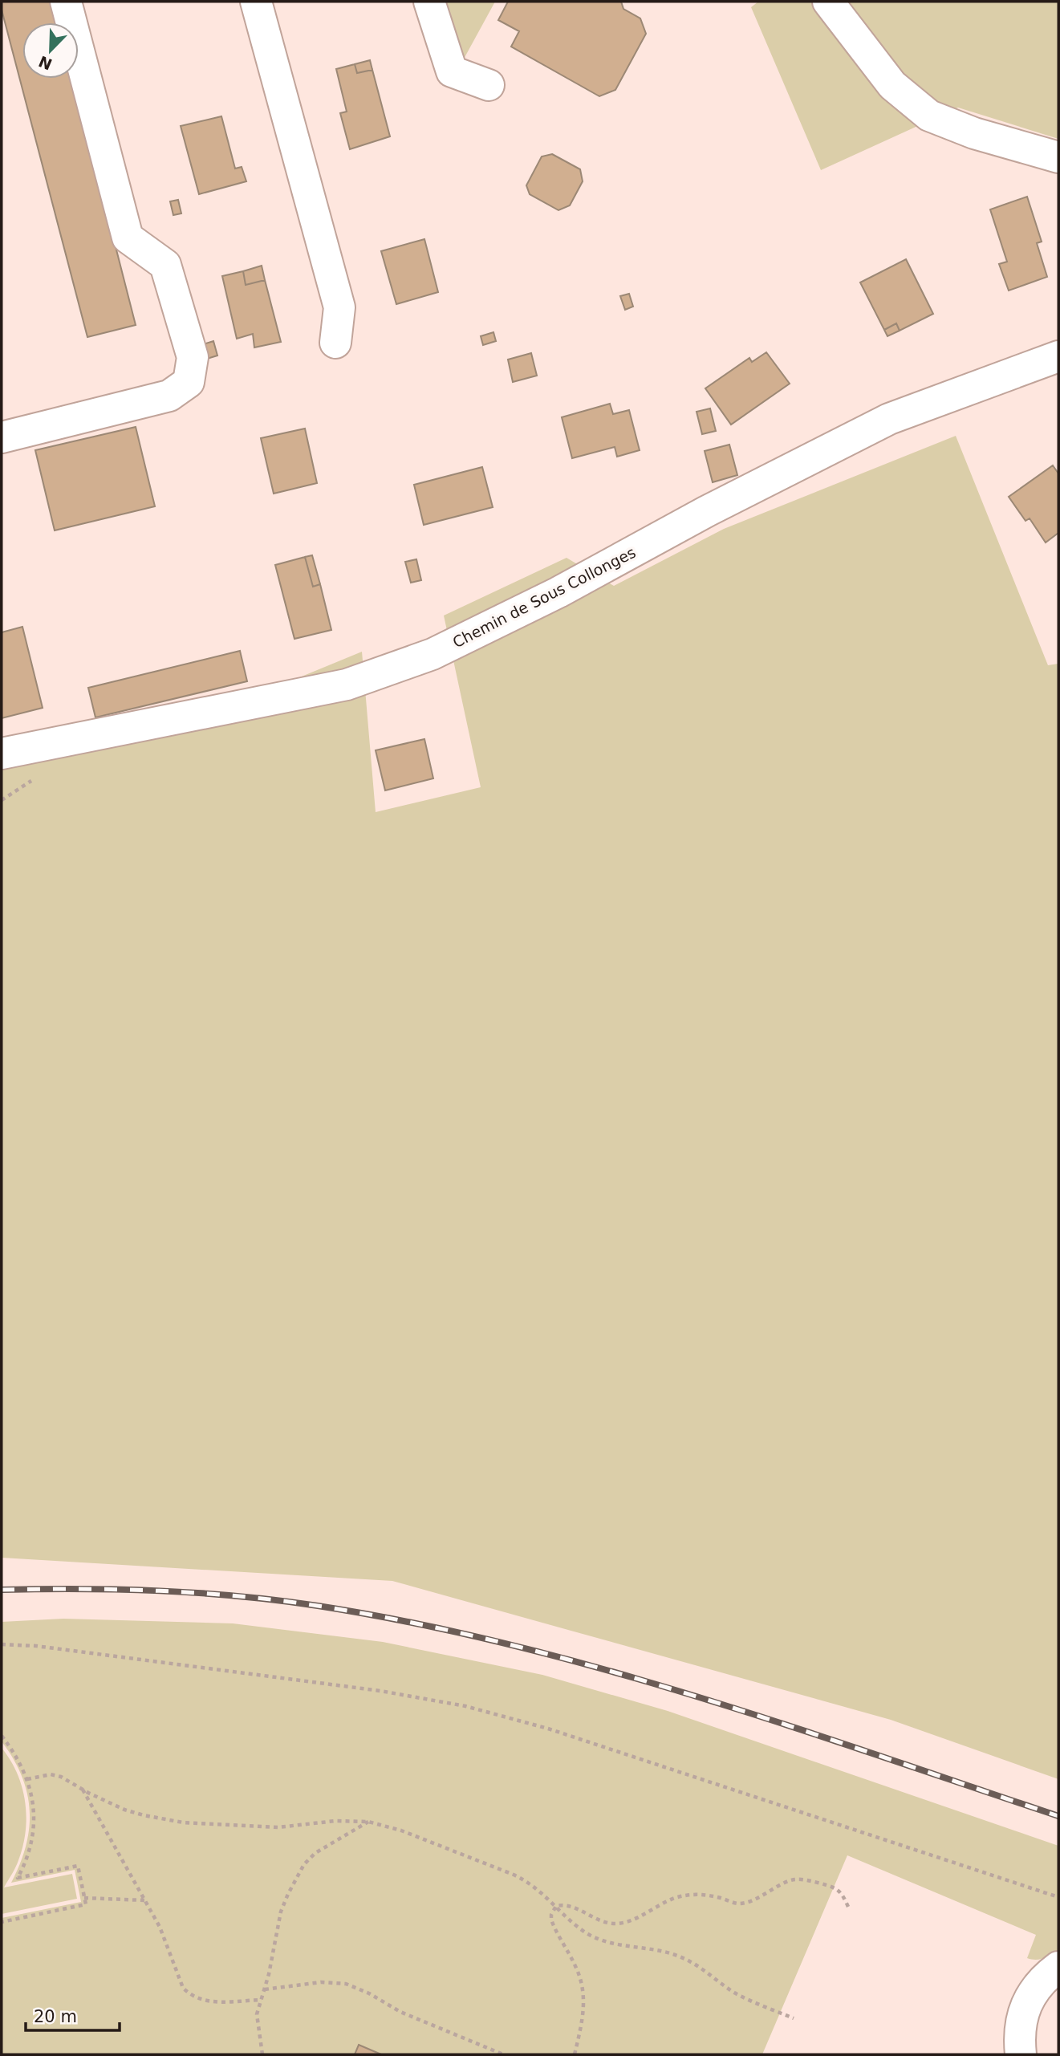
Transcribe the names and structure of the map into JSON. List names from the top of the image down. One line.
{"streets":{"street":["Chemin de Sous Collonges"]},"scale_bar":"20 m","north":"bottom left"}
